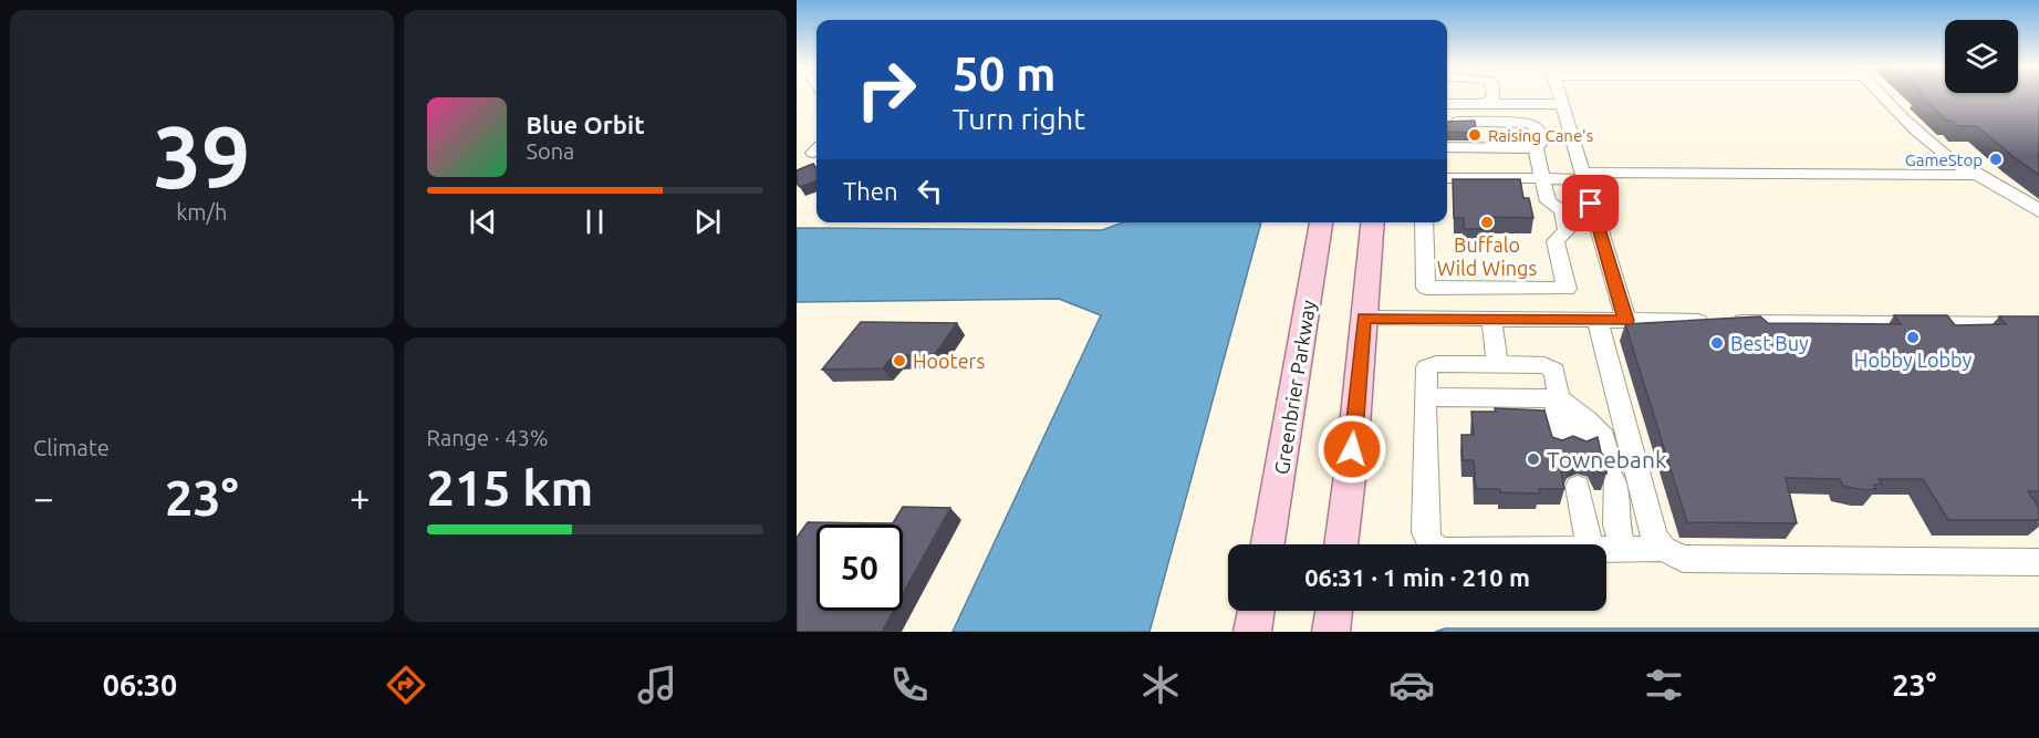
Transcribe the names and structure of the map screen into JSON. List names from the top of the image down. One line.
{"streets":{"main road":["Greenbrier Parkway"]},"places":["Raising Cane's","GameStop","Buffalo Wild Wings","Hobby Lobby","Best Buy","Hooters","Townebank"],"page":{"tile":[["39","km/h"],"Climate",["Range · 43%","215 km"]],"turn":["50 m","Turn right"],"song":["Blue Orbit","Sona"],"then":"Then","heat":["−","23°","+"],"limit":"50","trip":"06:31 · 1 min · 210 m","tabs":["06:30","23°"]}}
